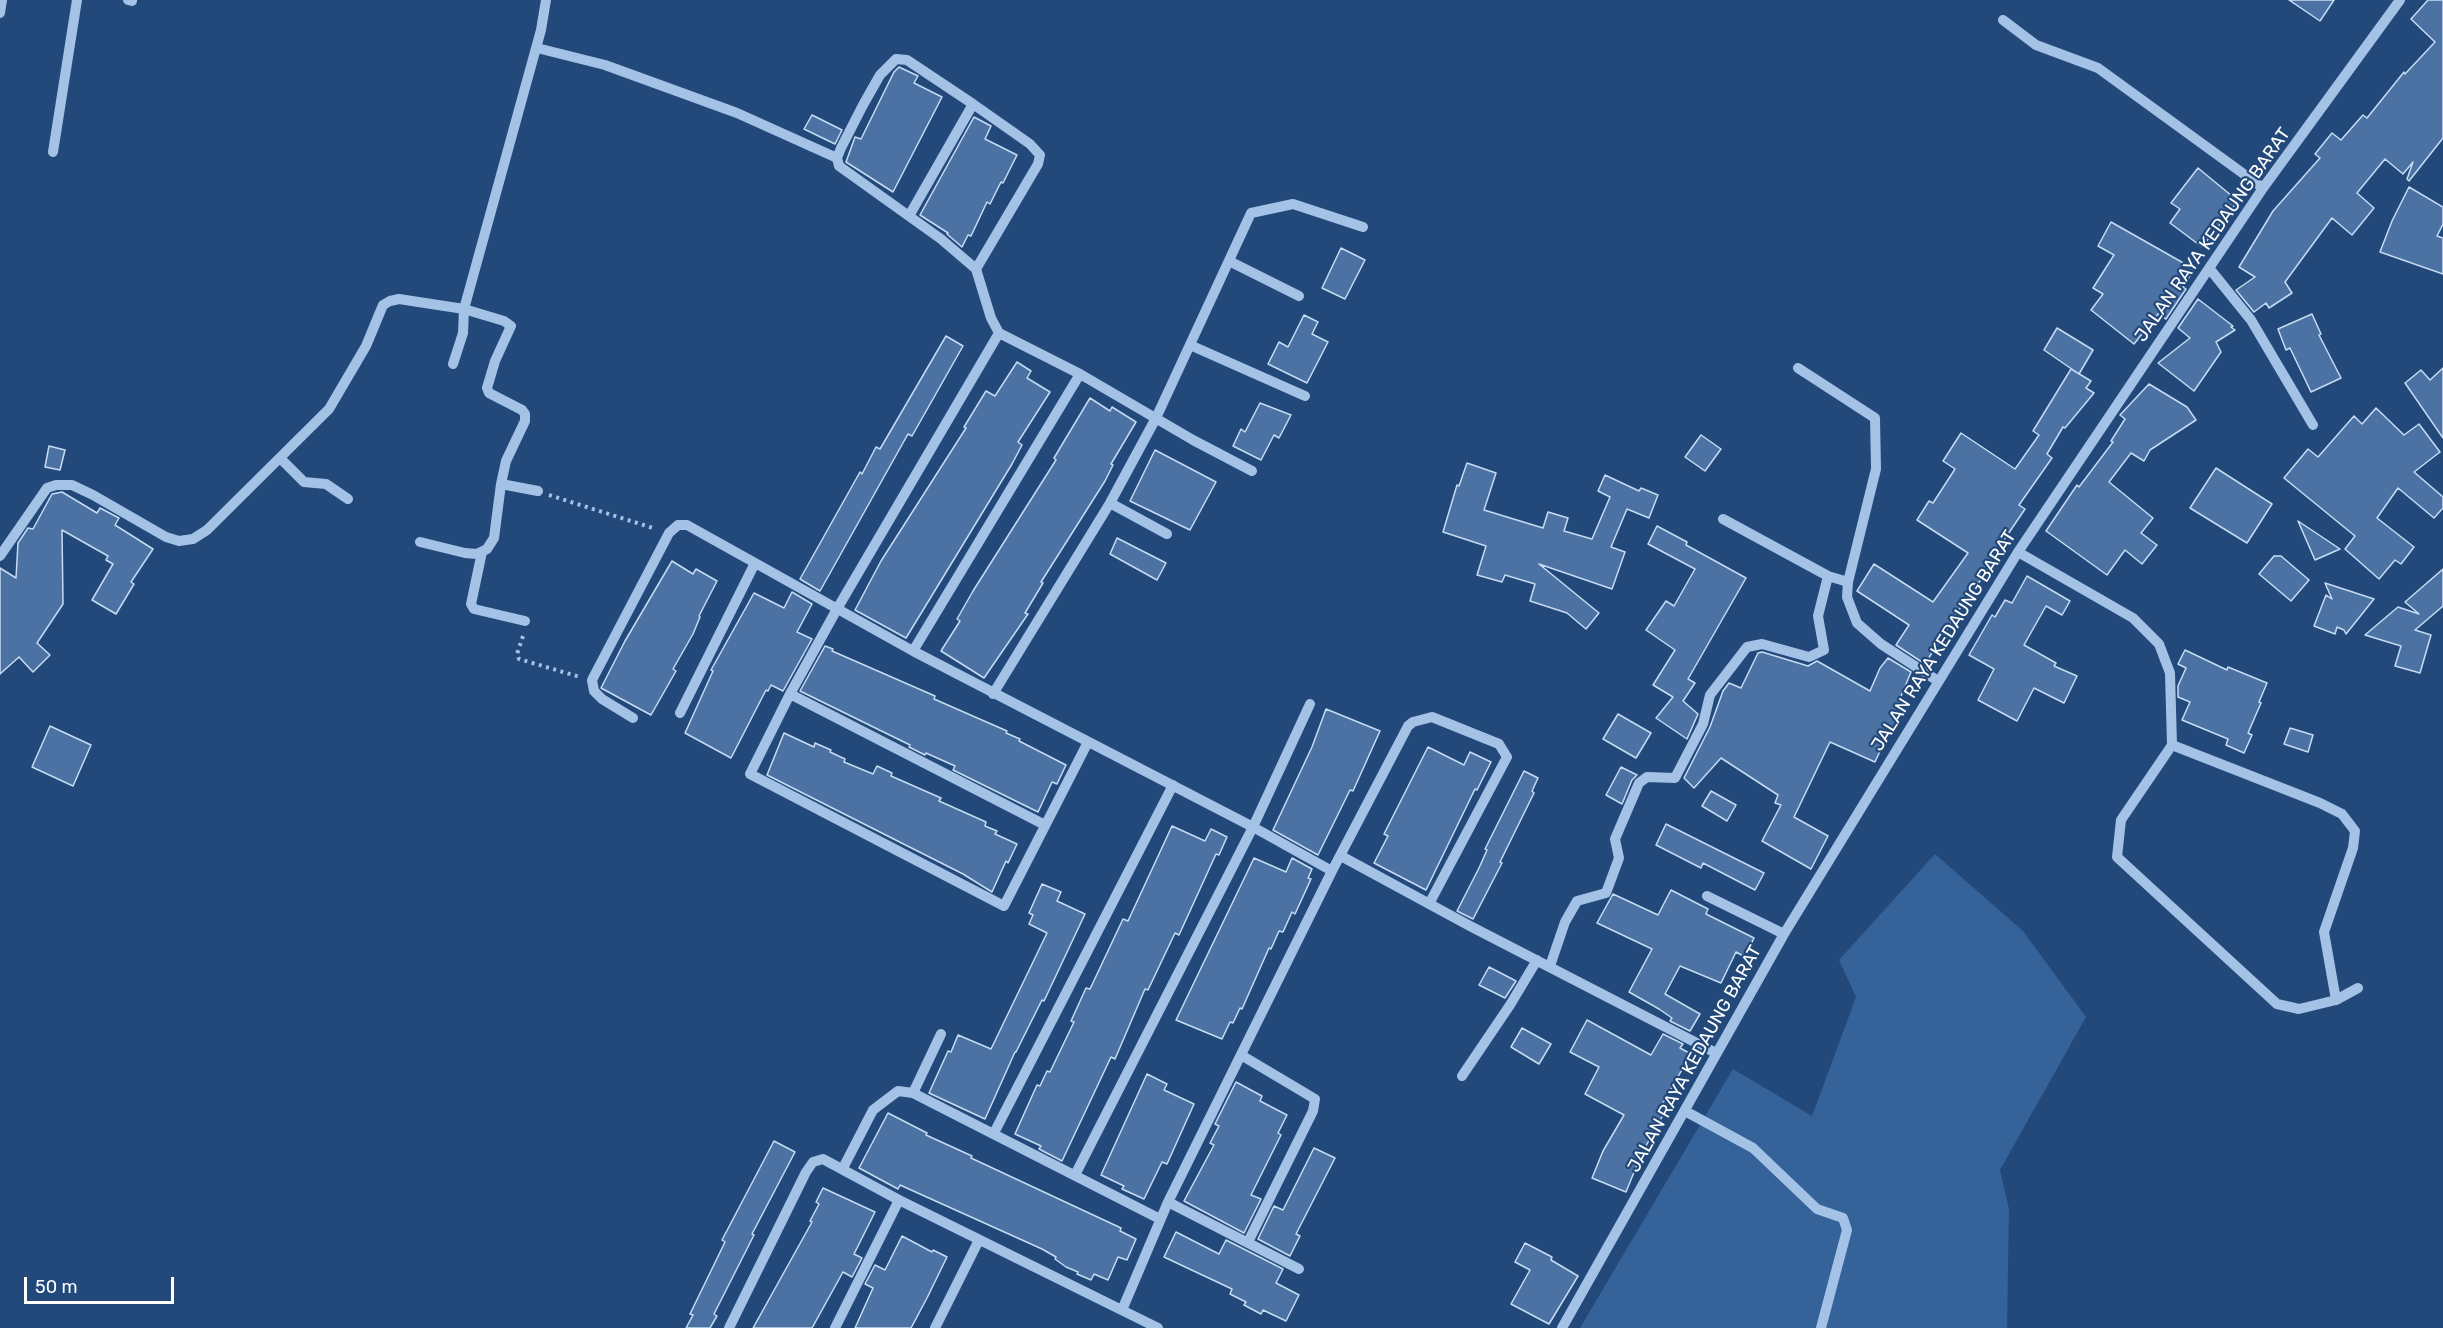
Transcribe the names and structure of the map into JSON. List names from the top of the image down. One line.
{"streets":{"street":["JALAN RAYA KEDAUNG BARAT"]},"scale_bar":"50 m"}
